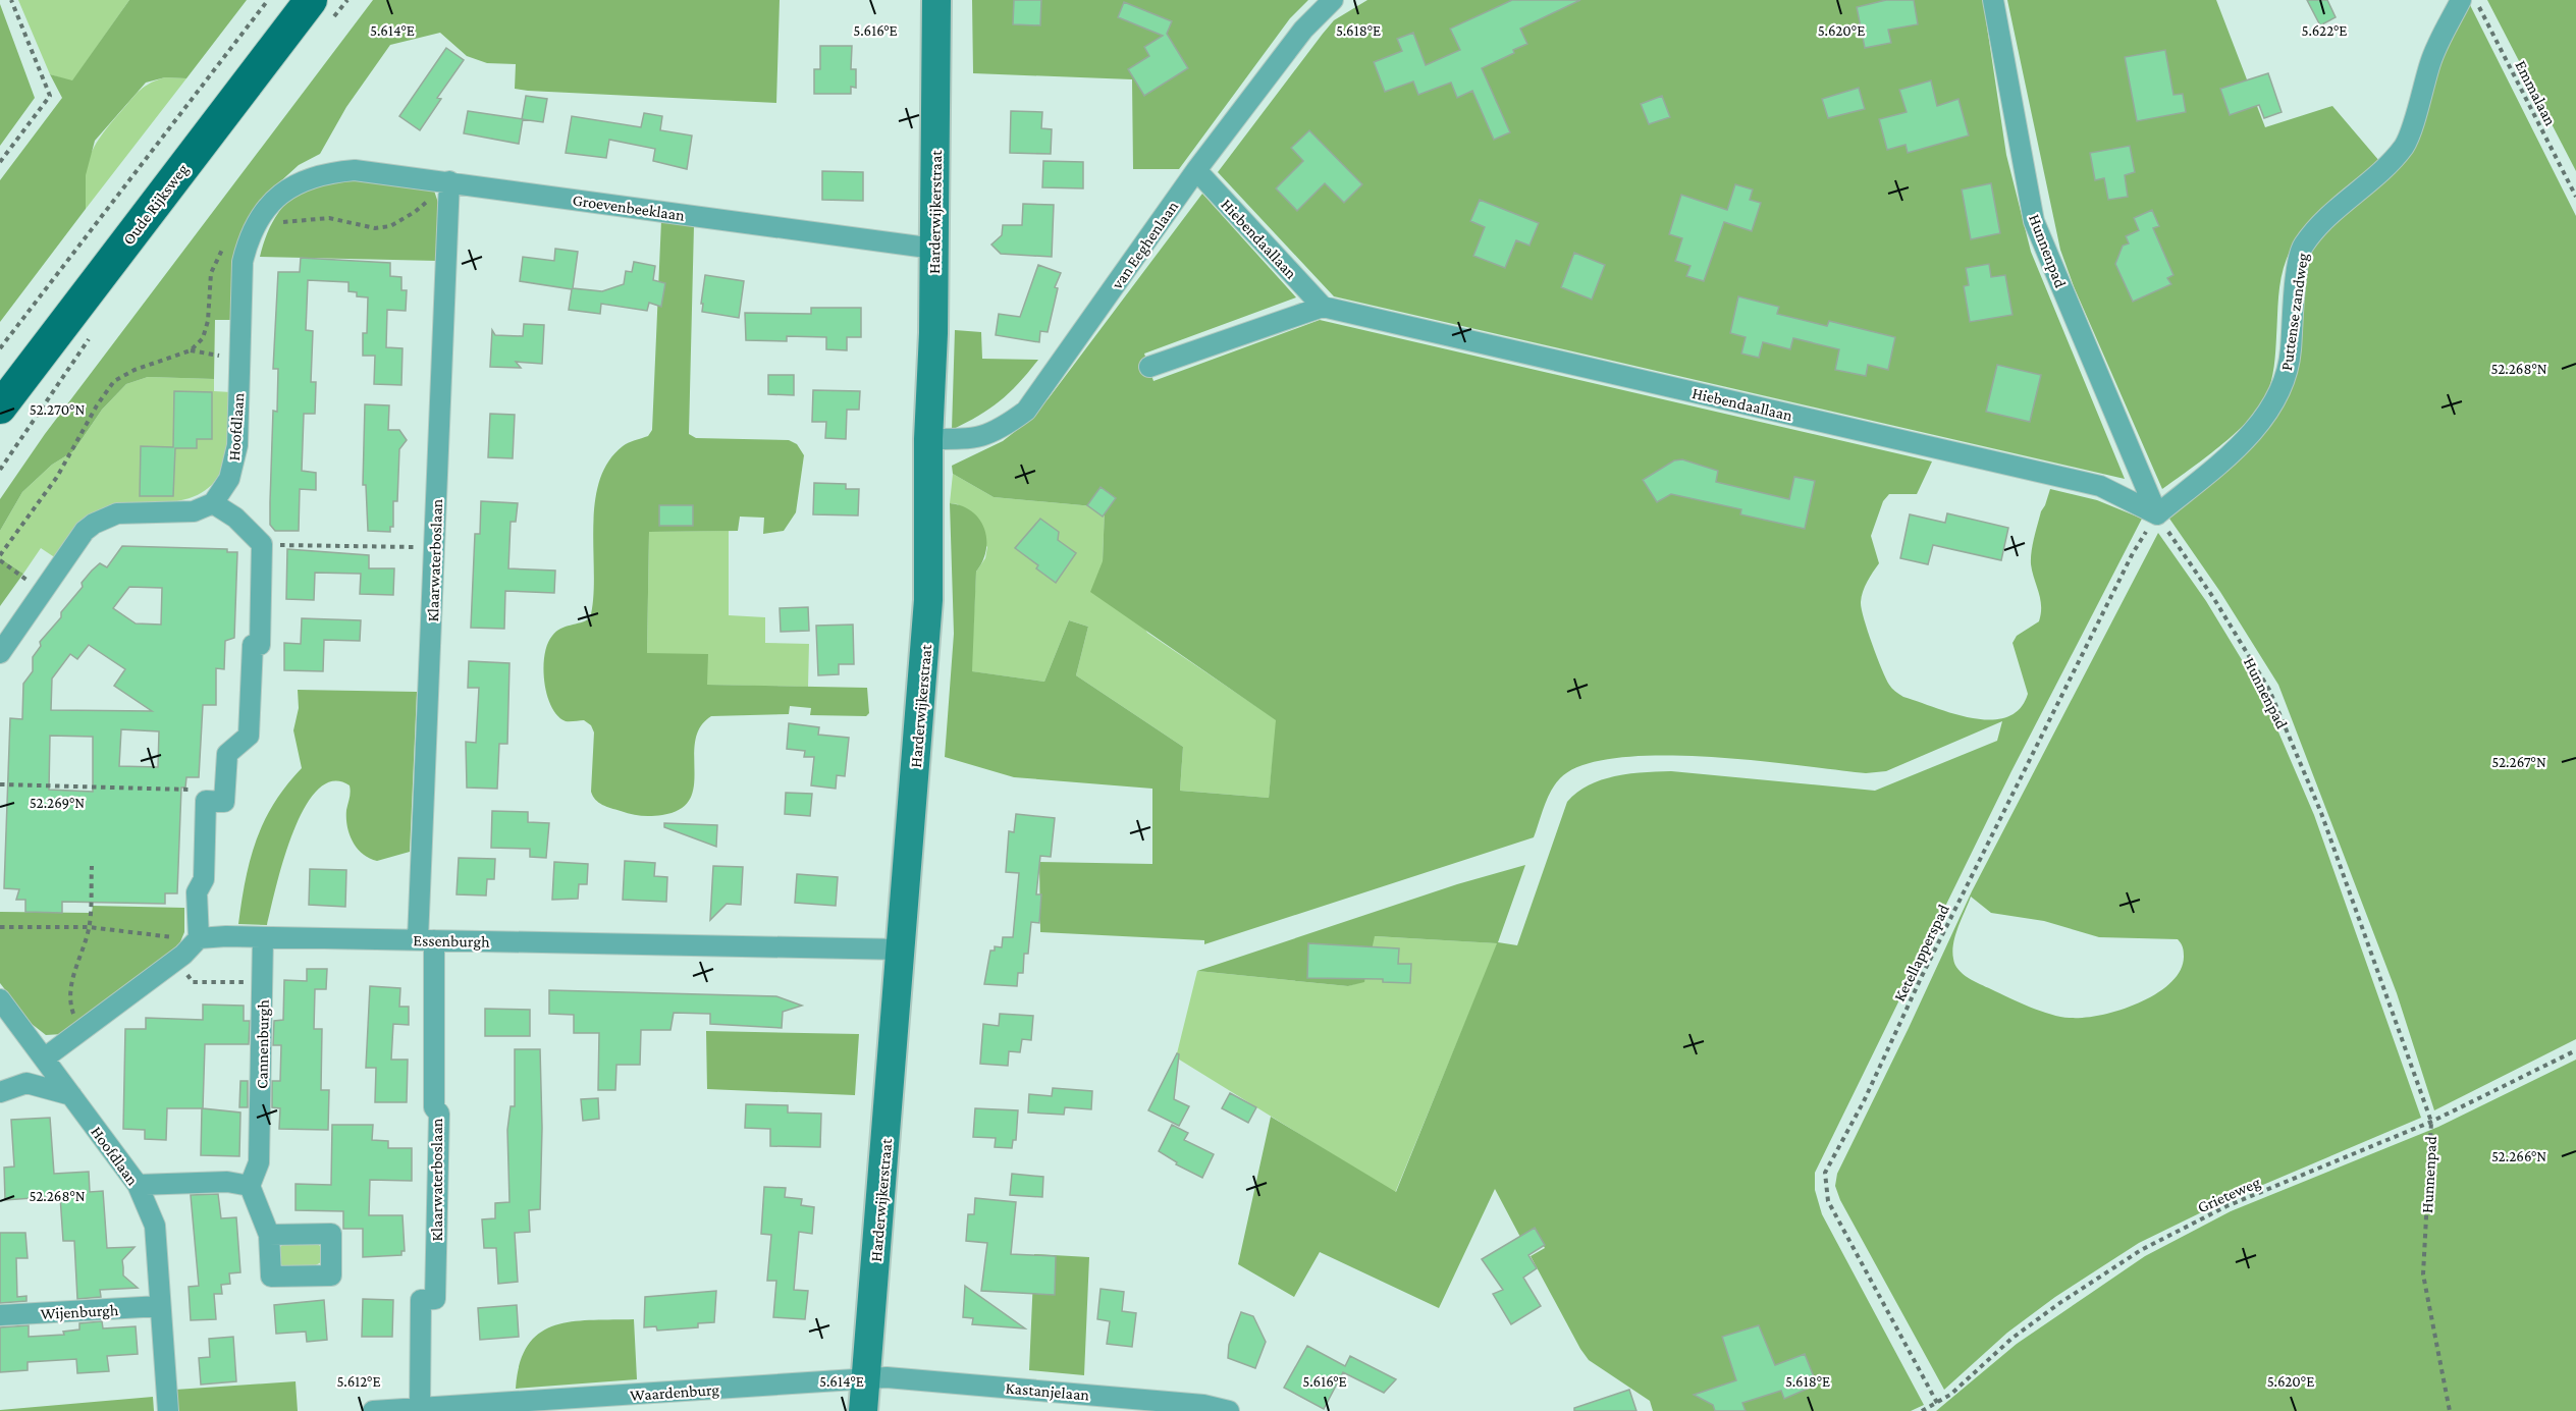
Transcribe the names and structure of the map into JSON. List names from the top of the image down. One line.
{"streets":{"main road":["Oude Rijksweg","Harderwijkerstraat"],"street":["Groevenbeeklaan","Hiebendaallaan","van Eeghenlaan","Hunnenpad","Puttense zandweg","Hoofdlaan","Klaarwaterboslaan","Essenburgh","Cannenburgh","Wijenburgh","Kastanjelaan","Waardenburg"],"path":["Emmalaan","Ketellapperspad","Grieteweg"]},"crossings":[["Groevenbeeklaan","Harderwijkerstraat"],["Groevenbeeklaan","Hoofdlaan"],["Groevenbeeklaan","Klaarwaterboslaan"],["Harderwijkerstraat","van Eeghenlaan"],["Harderwijkerstraat","Essenburgh"],["Harderwijkerstraat","Kastanjelaan"],["Harderwijkerstraat","Waardenburg"],["Hiebendaallaan","van Eeghenlaan"],["Hiebendaallaan","Hunnenpad"],["Hiebendaallaan","Puttense zandweg"],["Hiebendaallaan","Ketellapperspad"],["Hunnenpad","Puttense zandweg"],["Hunnenpad","Ketellapperspad"],["Hunnenpad","Grieteweg"],["Puttense zandweg","Ketellapperspad"],["Hoofdlaan","Wijenburgh"],["Klaarwaterboslaan","Essenburgh"],["Klaarwaterboslaan","Waardenburg"],["Essenburgh","Cannenburgh"],["Ketellapperspad","Grieteweg"],["Kastanjelaan","Waardenburg"]],"coordinates":["5.614°E","5.616°E","5.618°E","5.620°E","5.622°E","52.268°N","52.270°N","52.267°N","52.269°N","52.266°N","5.612°E"]}
